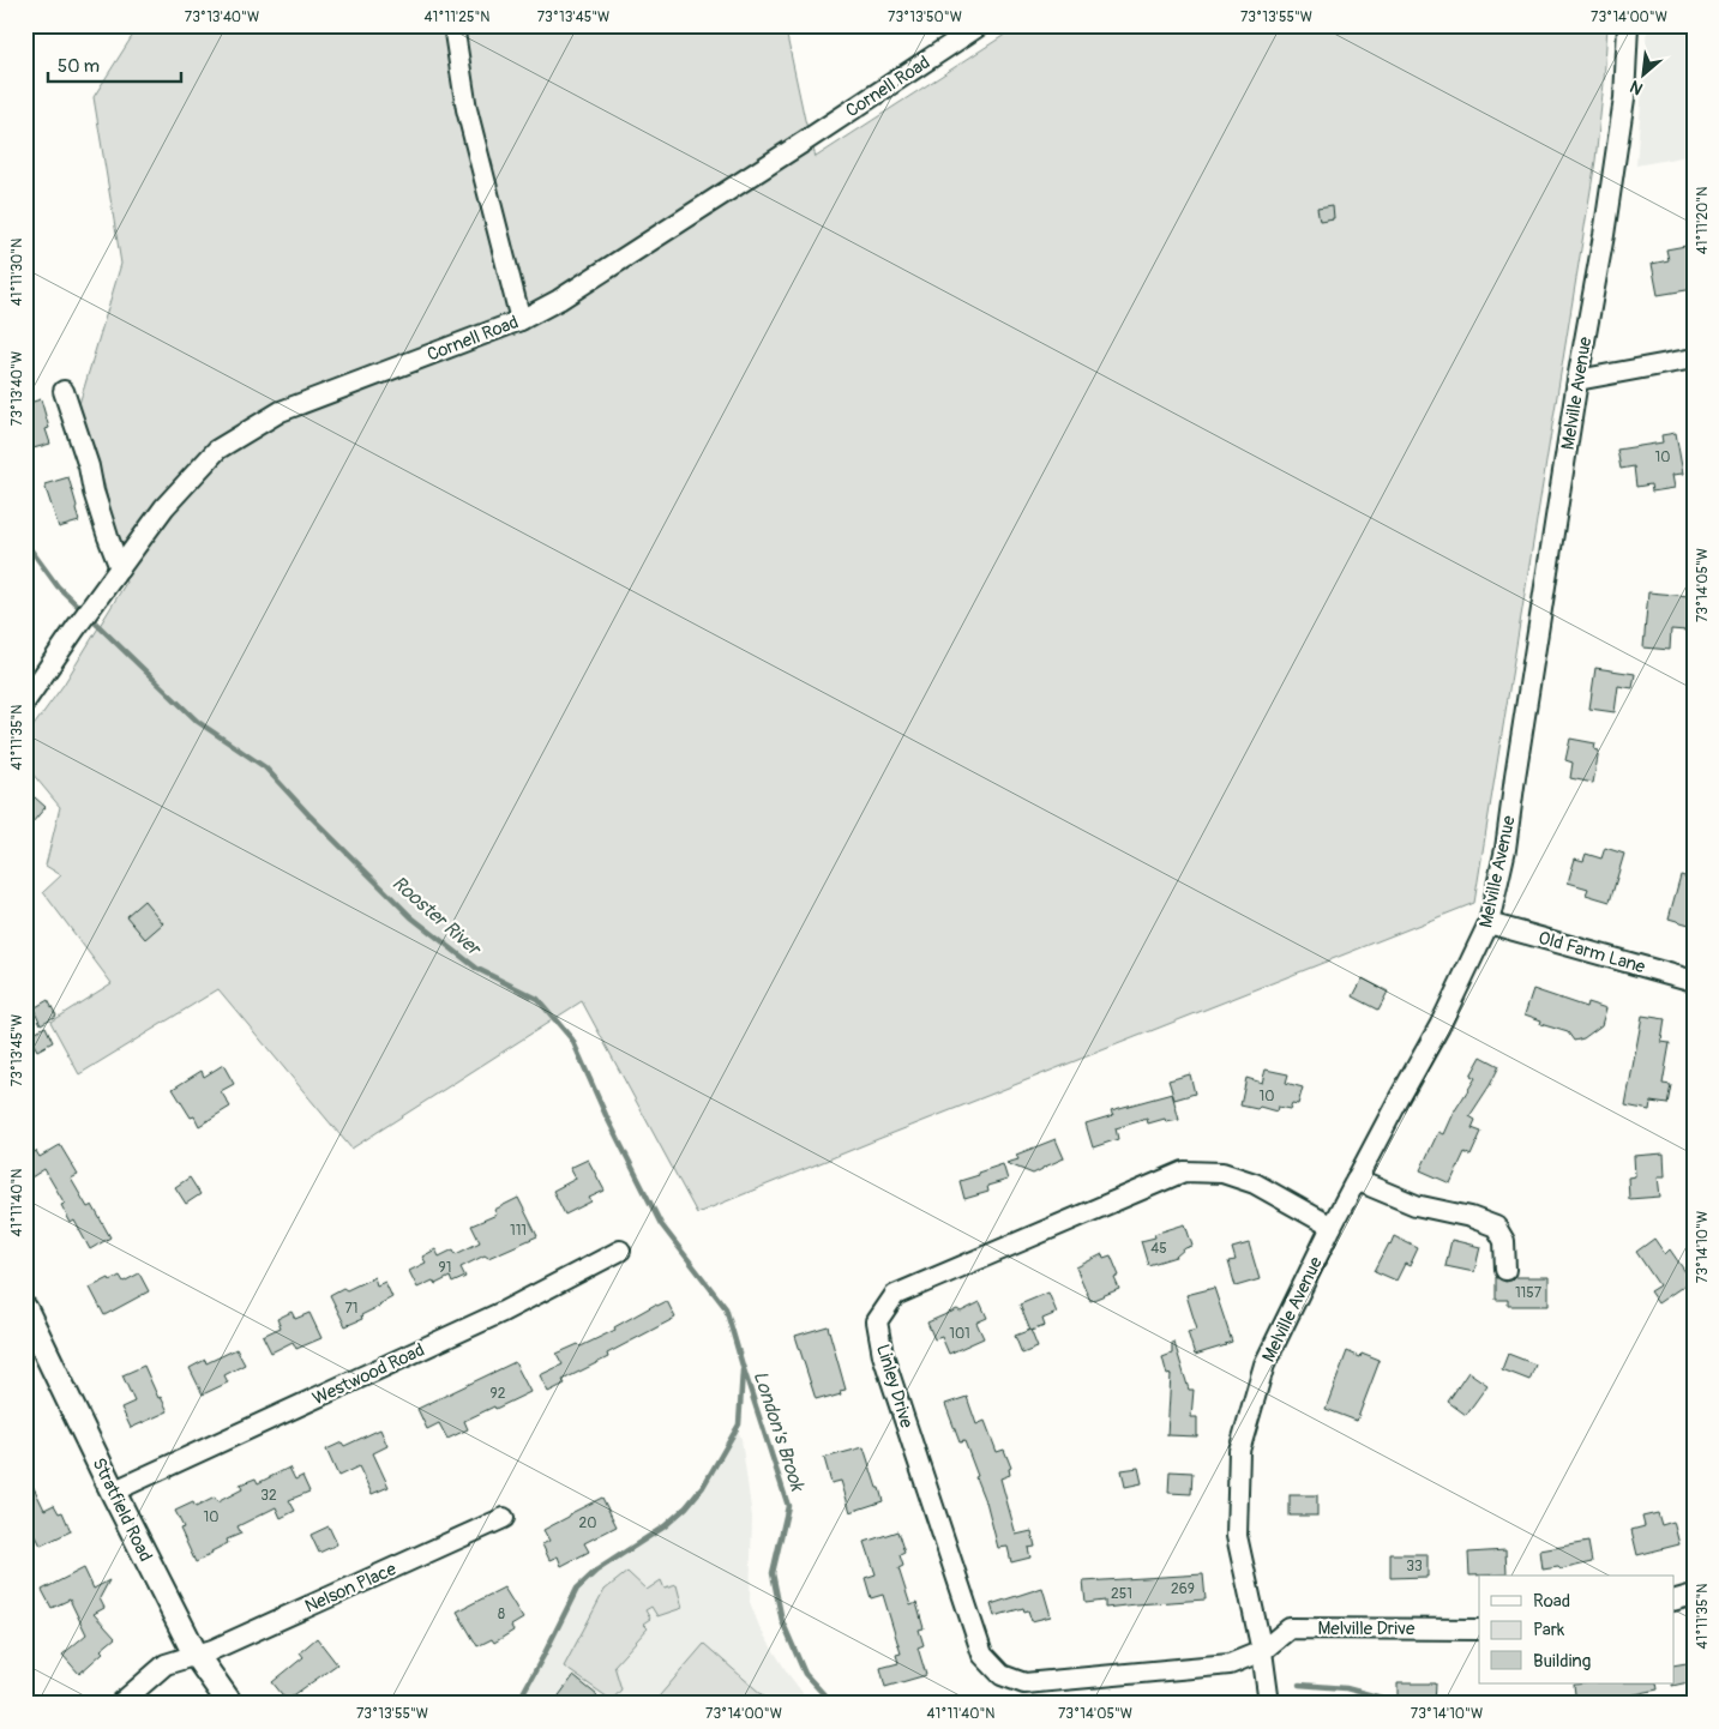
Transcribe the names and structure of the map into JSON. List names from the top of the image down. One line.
{"streets":{"main road":["Stratfield Road"],"street":["Cornell Road","Melville Avenue","Old Farm Lane","Westwood Road","Linley Drive","Nelson Place","Melville Drive"]},"crossings":[["Melville Avenue","Old Farm Lane"],["Melville Avenue","Linley Drive"],["Melville Avenue","Melville Drive"],["Westwood Road","Stratfield Road"],["Linley Drive","Melville Drive"],["Stratfield Road","Nelson Place"]],"water":["Rooster River","London's Brook"],"house_numbers":["10","10","111","45","91","1157","71","101","92","32","10","20","33","269","251","8"],"legend":["Road","Park","Building"],"scale_bar":"50 m","north":"bottom left","coordinates":["73°13'40\"W","41°11'25\"N","73°13'45\"W","73°13'50\"W","73°13'55\"W","73°14'00\"W","41°11'20\"N","41°11'30\"N","73°14'05\"W","41°11'35\"N","41°11'40\"N","73°14'10\"W"]}
